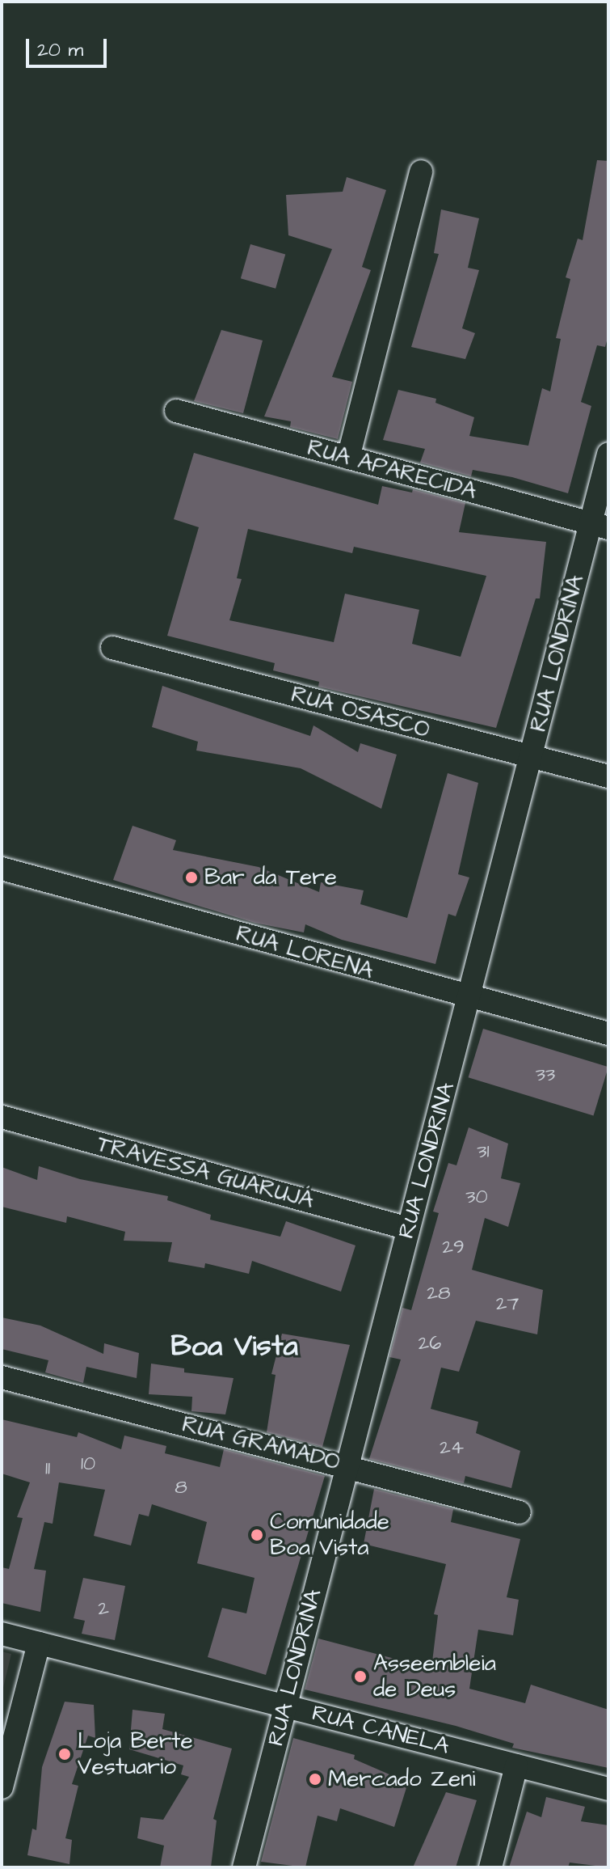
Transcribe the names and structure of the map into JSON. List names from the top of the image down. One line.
{"streets":{"street":["RUA APARECIDA","RUA LONDRINA","RUA OSASCO","RUA LORENA","TRAVESSA GUARUJÁ","RUA GRAMADO","RUA CANELA"]},"crossings":[["RUA APARECIDA","RUA LONDRINA"],["RUA LONDRINA","RUA OSASCO"],["RUA LONDRINA","RUA LORENA"],["RUA LONDRINA","TRAVESSA GUARUJÁ"],["RUA LONDRINA","RUA GRAMADO"],["RUA LONDRINA","RUA CANELA"]],"districts":["Boa Vista"],"places":["Bar da Tere","Comunidade Boa Vista","Asseembleia de Deus","Loja Berte Vestuario","Mercado Zeni"],"house_numbers":["33","31","30","29","28","27","26","24","10","11","8","2"],"scale_bar":"20 m"}
